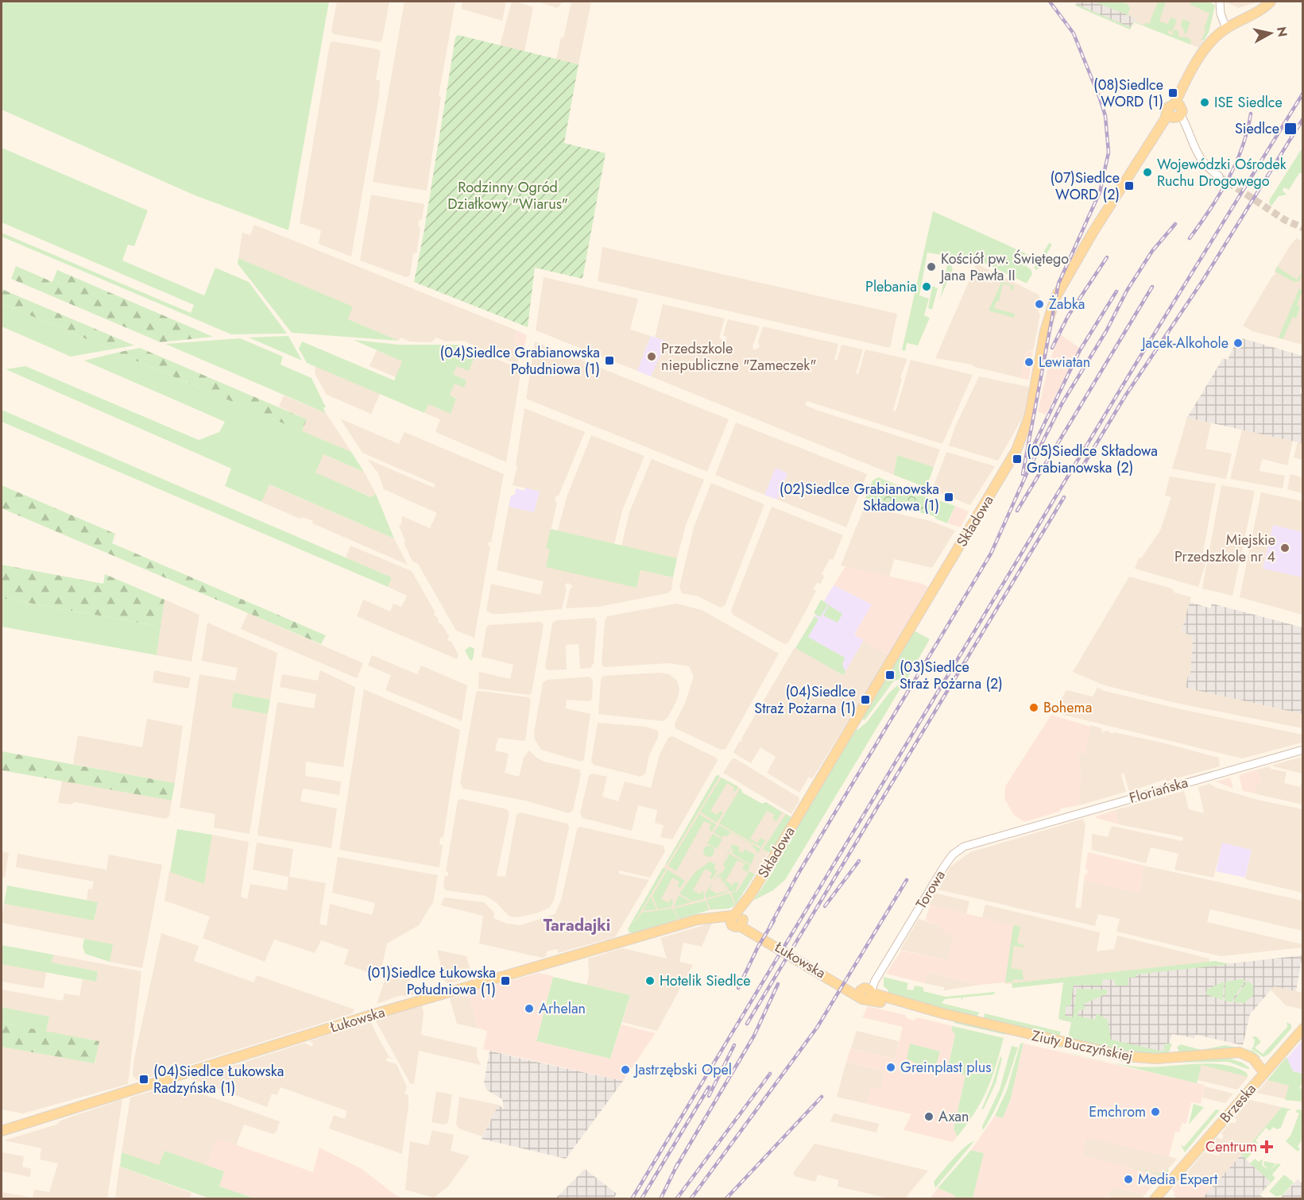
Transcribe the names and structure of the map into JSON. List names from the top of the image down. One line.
{"streets":{"main road":["Składowa","Łukowska","Ziuty Buczyńskiej","Brzeska"],"street":["Floriańska","Torowa"]},"crossings":[["Składowa","Łukowska"],["Floriańska","Torowa"],["Torowa","Łukowska"],["Torowa","Ziuty Buczyńskiej"],["Łukowska","Ziuty Buczyńskiej"],["Ziuty Buczyńskiej","Brzeska"]],"districts":["Taradajki"],"parks":["Rodzinny Ogród Działkowy \"Wiarus\""],"places":{"transit":["(08)Siedlce WORD (1)","Siedlce","(07)Siedlce WORD (2)","(04)Siedlce Grabianowska Południowa (1)","(05)Siedlce Składowa Grabianowska (2)","(02)Siedlce Grabianowska Składowa (1)","(03)Siedlce Straż Pożarna (2)","(04)Siedlce Straż Pożarna (1)","(01)Siedlce Łukowska Południowa (1)","(04)Siedlce Łukowska Radzyńska (1)"],"other":["ISE Siedlce","Wojewódzki Ośrodek Ruchu Drogowego","Kościół pw. Świętego Jana Pawła II","Plebania","Żabka","Jacek-Alkohole","Przedszkole niepubliczne \"Zameczek\"","Lewiatan","Miejskie Przedszkole nr 4","Bohema","Hotelik Siedlce","Arhelan","Greinplast plus","Jastrzębski Opel","Emchrom","Axan","Media Expert"],"health":["Centrum"]},"north":"right"}
